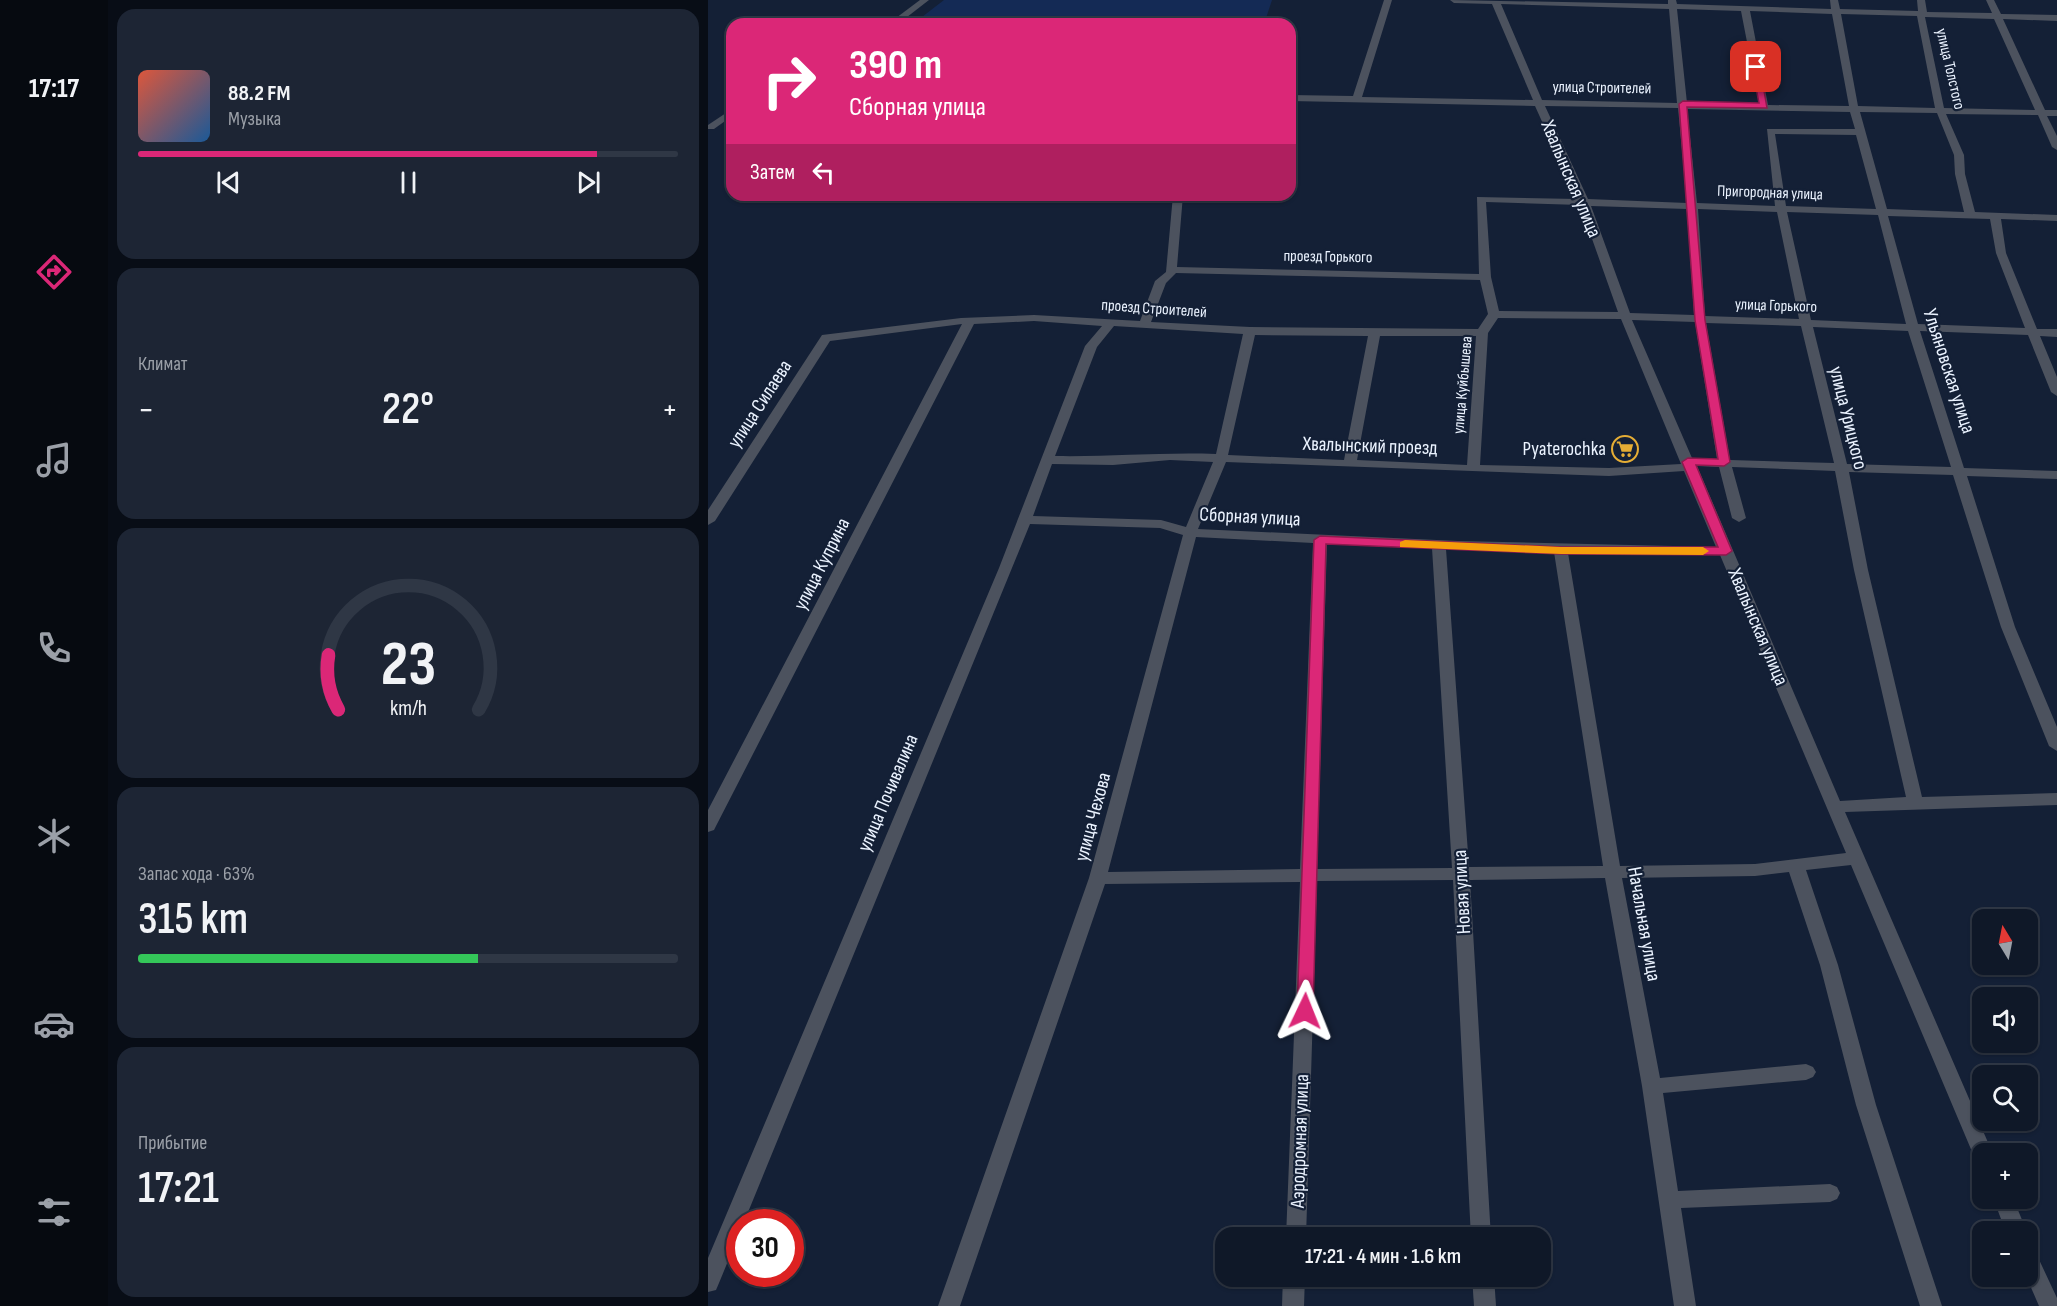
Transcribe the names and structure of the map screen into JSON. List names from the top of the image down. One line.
{"streets":{"street":["улица Толстого","улица Строителей","Хвалынская улица","Пригородная улица","проезд Горького","улица Горького","проезд Строителей","Ульяновская улица","улица Куйбышева","улица Силаева","улица Урицкого","Хвалынский проезд","Сборная улица","улица Куприна","улица Почивалина","улица Чехова","Новая улица","Начальная улица","Аэродромная улица"]},"crossings":[["улица Толстого","улица Строителей"],["улица Толстого","Пригородная улица"],["улица Строителей","Хвалынская улица"],["улица Строителей","Ульяновская улица"],["Хвалынская улица","Пригородная улица"],["Хвалынская улица","улица Горького"],["Хвалынская улица","Хвалынский проезд"],["Хвалынская улица","Сборная улица"],["Пригородная улица","Ульяновская улица"],["Пригородная улица","улица Куйбышева"],["Пригородная улица","улица Урицкого"],["проезд Горького","улица Куйбышева"],["улица Горького","Ульяновская улица"],["улица Горького","улица Куйбышева"],["улица Горького","улица Урицкого"],["проезд Строителей","улица Куйбышева"],["проезд Строителей","улица Силаева"],["проезд Строителей","улица Куприна"],["проезд Строителей","улица Почивалина"],["проезд Строителей","улица Чехова"],["Ульяновская улица","улица Урицкого"],["Ульяновская улица","Хвалынский проезд"],["улица Куйбышева","Хвалынский проезд"],["улица Урицкого","Хвалынский проезд"],["Хвалынский проезд","улица Почивалина"],["Хвалынский проезд","улица Чехова"],["Сборная улица","улица Почивалина"],["Сборная улица","улица Чехова"],["Сборная улица","Новая улица"],["Сборная улица","Начальная улица"],["Сборная улица","Аэродромная улица"]],"places":{"supermarket":["Pyaterochka"]},"north":"top","page":{"tabs":"17:17","turn":["390 m","Сборная улица"],"song":["88.2 FM","Музыка"],"then":"Затем","tile":["Климат",["Запас хода · 63%","315 km"],["Прибытие","17:21"]],"heat":["−","22°","+"],"map_buttons":["+","−"],"limit":"30","trip":"17:21 · 4 мин · 1.6 km","gauge":["23","km/h"]}}
